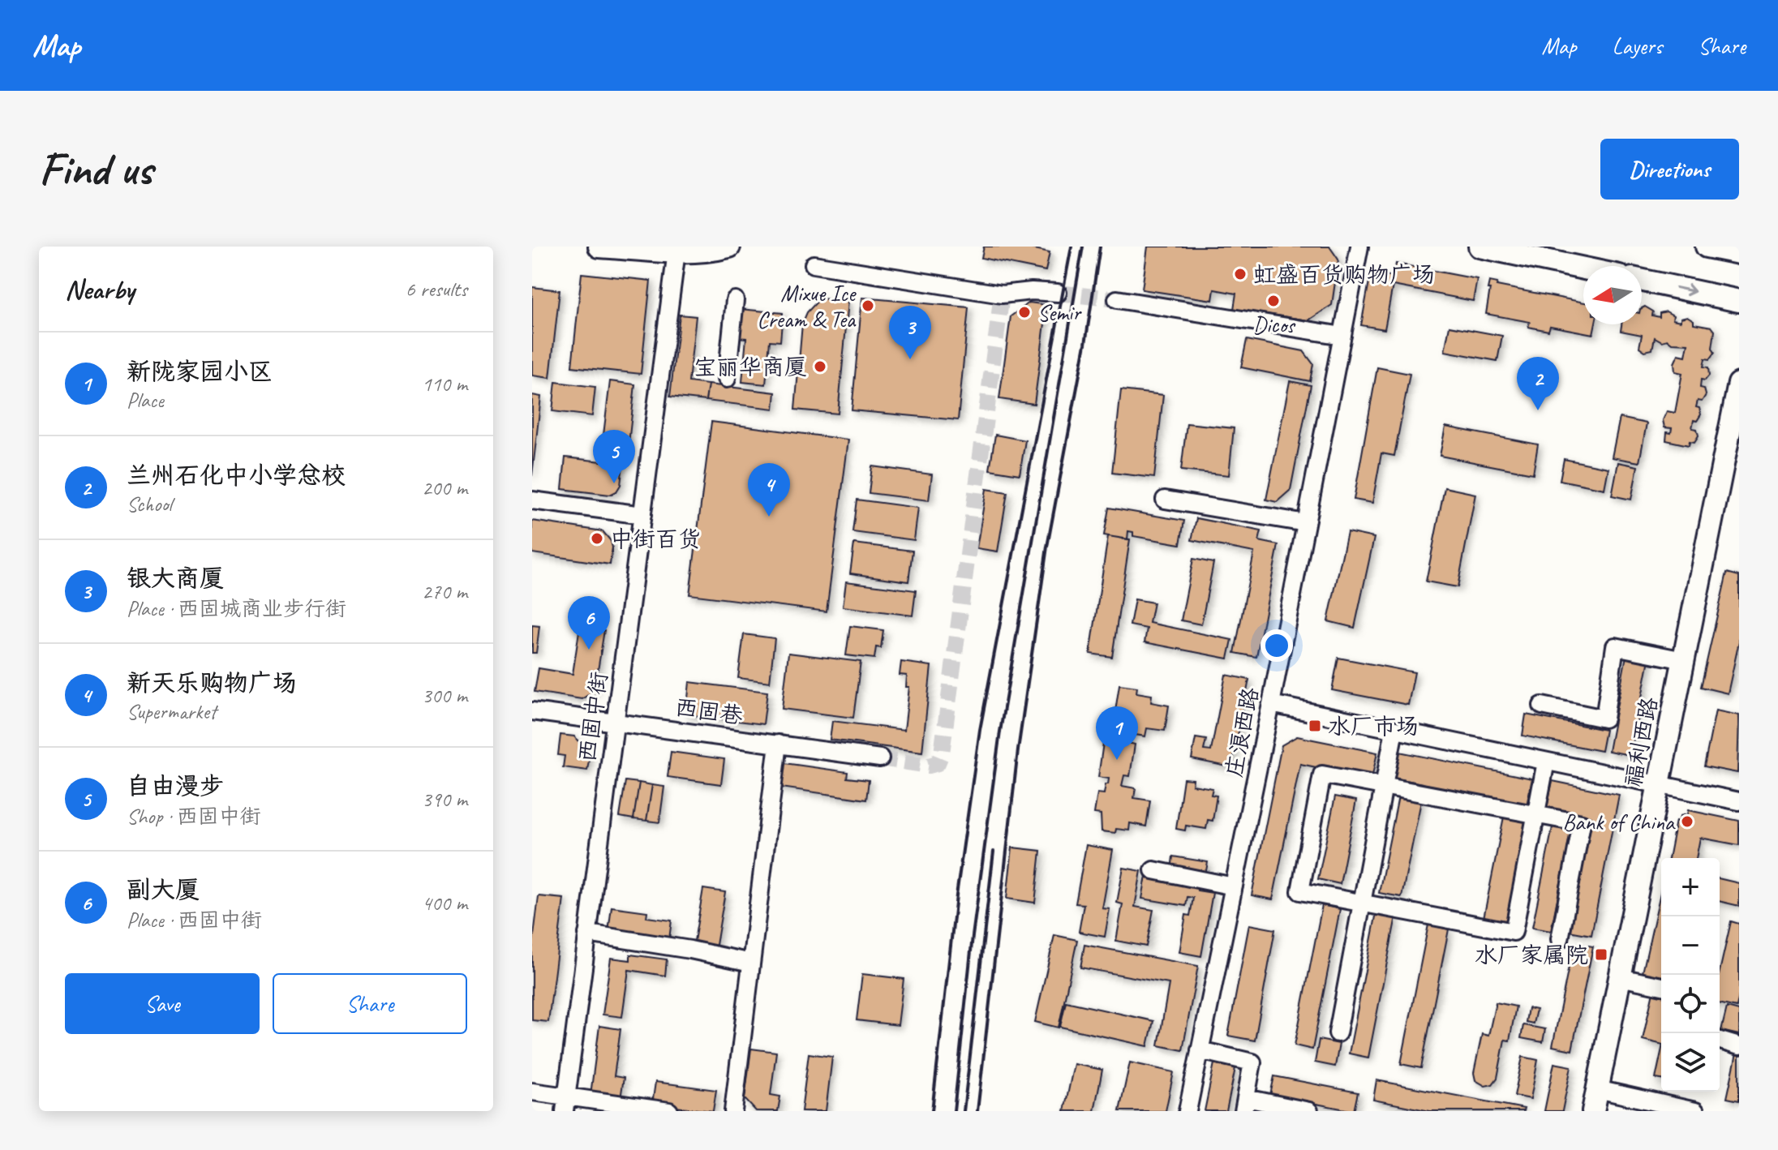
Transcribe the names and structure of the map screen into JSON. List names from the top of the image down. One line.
{"streets":{"main road":["福利西路"],"street":["西固巷","西固中街","庄浪西路"]},"crossings":[["西固巷","西固中街"]],"places":{"other":["虹盛百货购物广场","Dicos","Mixue Ice Cream & Tea","Semir","宝丽华商厦","中街百货","Bank of China"],"transit":["水厂市场","水厂家属院"]},"north":"left","page":{"header":"Map","nav":["Map","Layers","Share"],"buttons":["Directions",["Save","Share"]],"title":"Find us","heading":["Nearby","6 results"],"pins":["3","2","5","4","6","1"],"list":[{"mark":"1","name":"新陇家园小区","note":"Place","value":"110 m"},{"mark":"2","name":"兰州石化中小学总校","note":"School","value":"200 m"},{"mark":"3","name":"银大商厦","note":"Place · 西固城商业步行街","value":"270 m"},{"mark":"4","name":"新天乐购物广场","note":"Supermarket","value":"300 m"},{"mark":"5","name":"自由漫步","note":"Shop · 西固中街","value":"390 m"},{"mark":"6","name":"副大厦","note":"Place · 西固中街","value":"400 m"}],"map_buttons":["+","−"]}}
